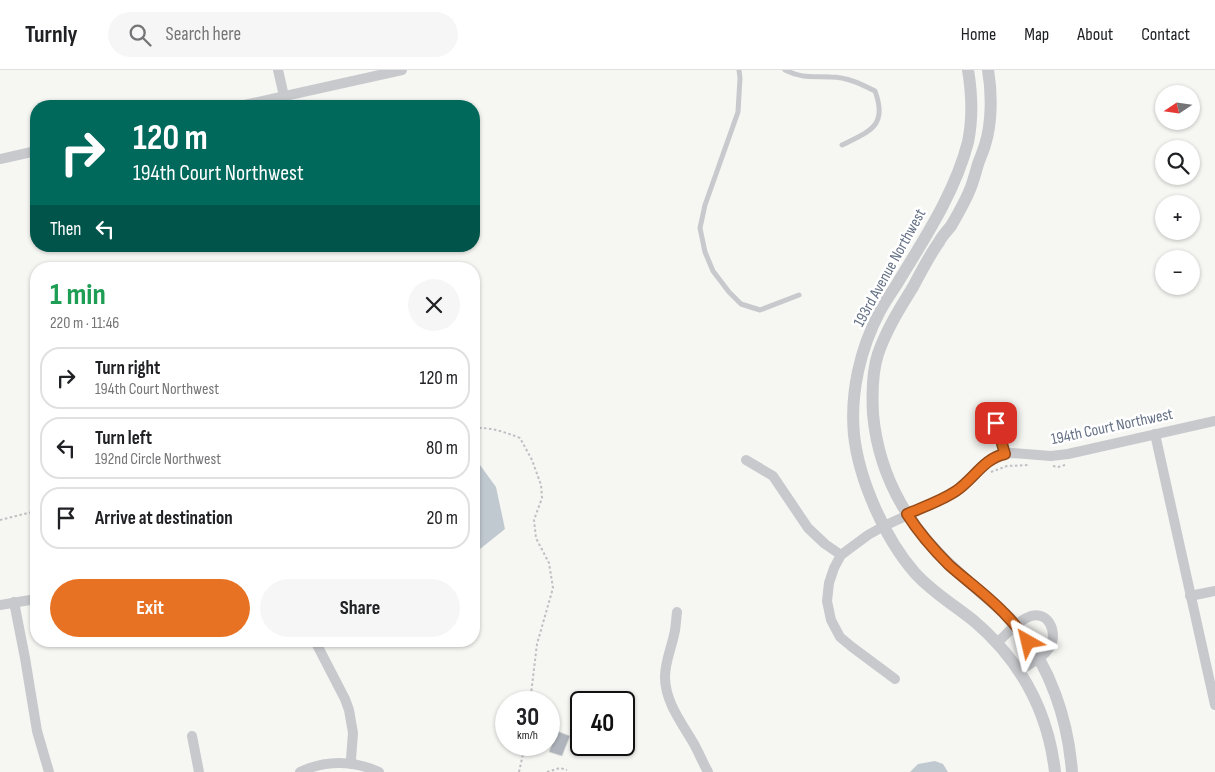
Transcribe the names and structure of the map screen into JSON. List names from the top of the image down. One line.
{"streets":{"street":["193rd Avenue Northwest","194th Court Northwest"]},"crossings":[["193rd Avenue Northwest","194th Court Northwest"]],"north":"left","page":{"header":"Turnly","search":"Search here","nav":["Home","Map","About","Contact"],"map_buttons":["+","−"],"turn":["120 m","194th Court Northwest"],"then":"Then","heading":["1 min","220 m · 11:46"],"list":[{"name":"Turn right","note":"194th Court Northwest","value":"120 m"},{"name":"Turn left","note":"192nd Circle Northwest","value":"80 m"},{"name":"Arrive at destination","value":"20 m"}],"buttons":["Exit","Share"],"speed":"30 km/h","limit":"40"}}
